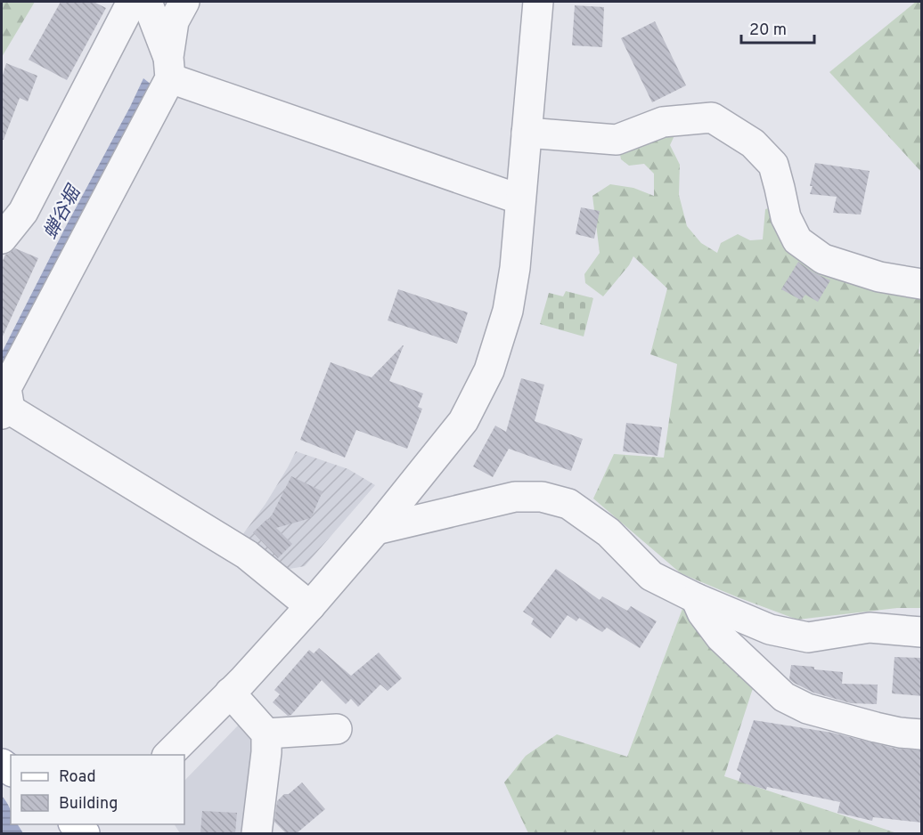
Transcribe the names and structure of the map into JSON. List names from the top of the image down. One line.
{"water":["蝉谷堀"],"legend":["Road","Building"],"scale_bar":"20 m"}
